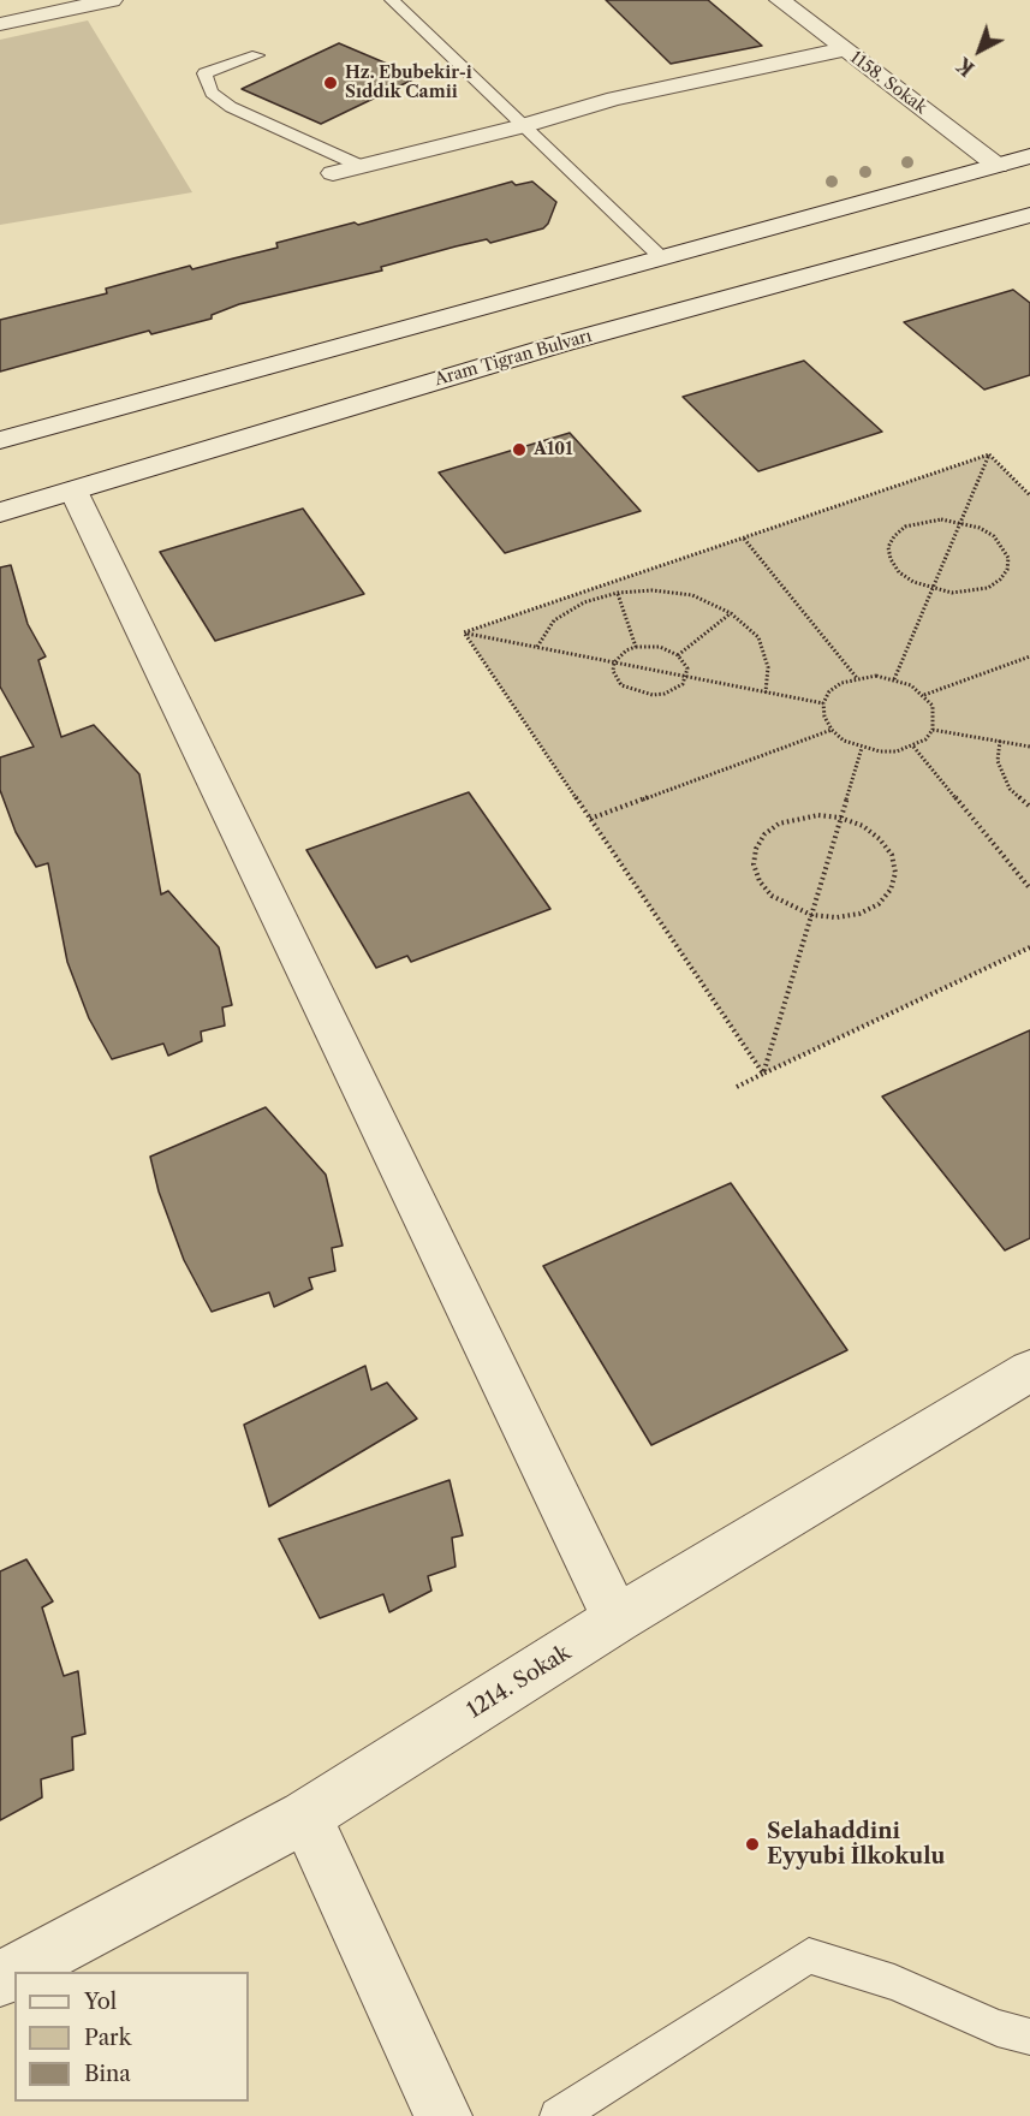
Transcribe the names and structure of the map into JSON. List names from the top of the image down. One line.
{"streets":{"street":["1158. Sokak","Aram Tigran Bulvarı","1214. Sokak"]},"places":["Hz. Ebubekir-i Sıddık Camii","A101","Selahaddini Eyyubi İlkokulu"],"legend":["Yol","Park","Bina"],"north":"bottom left"}
